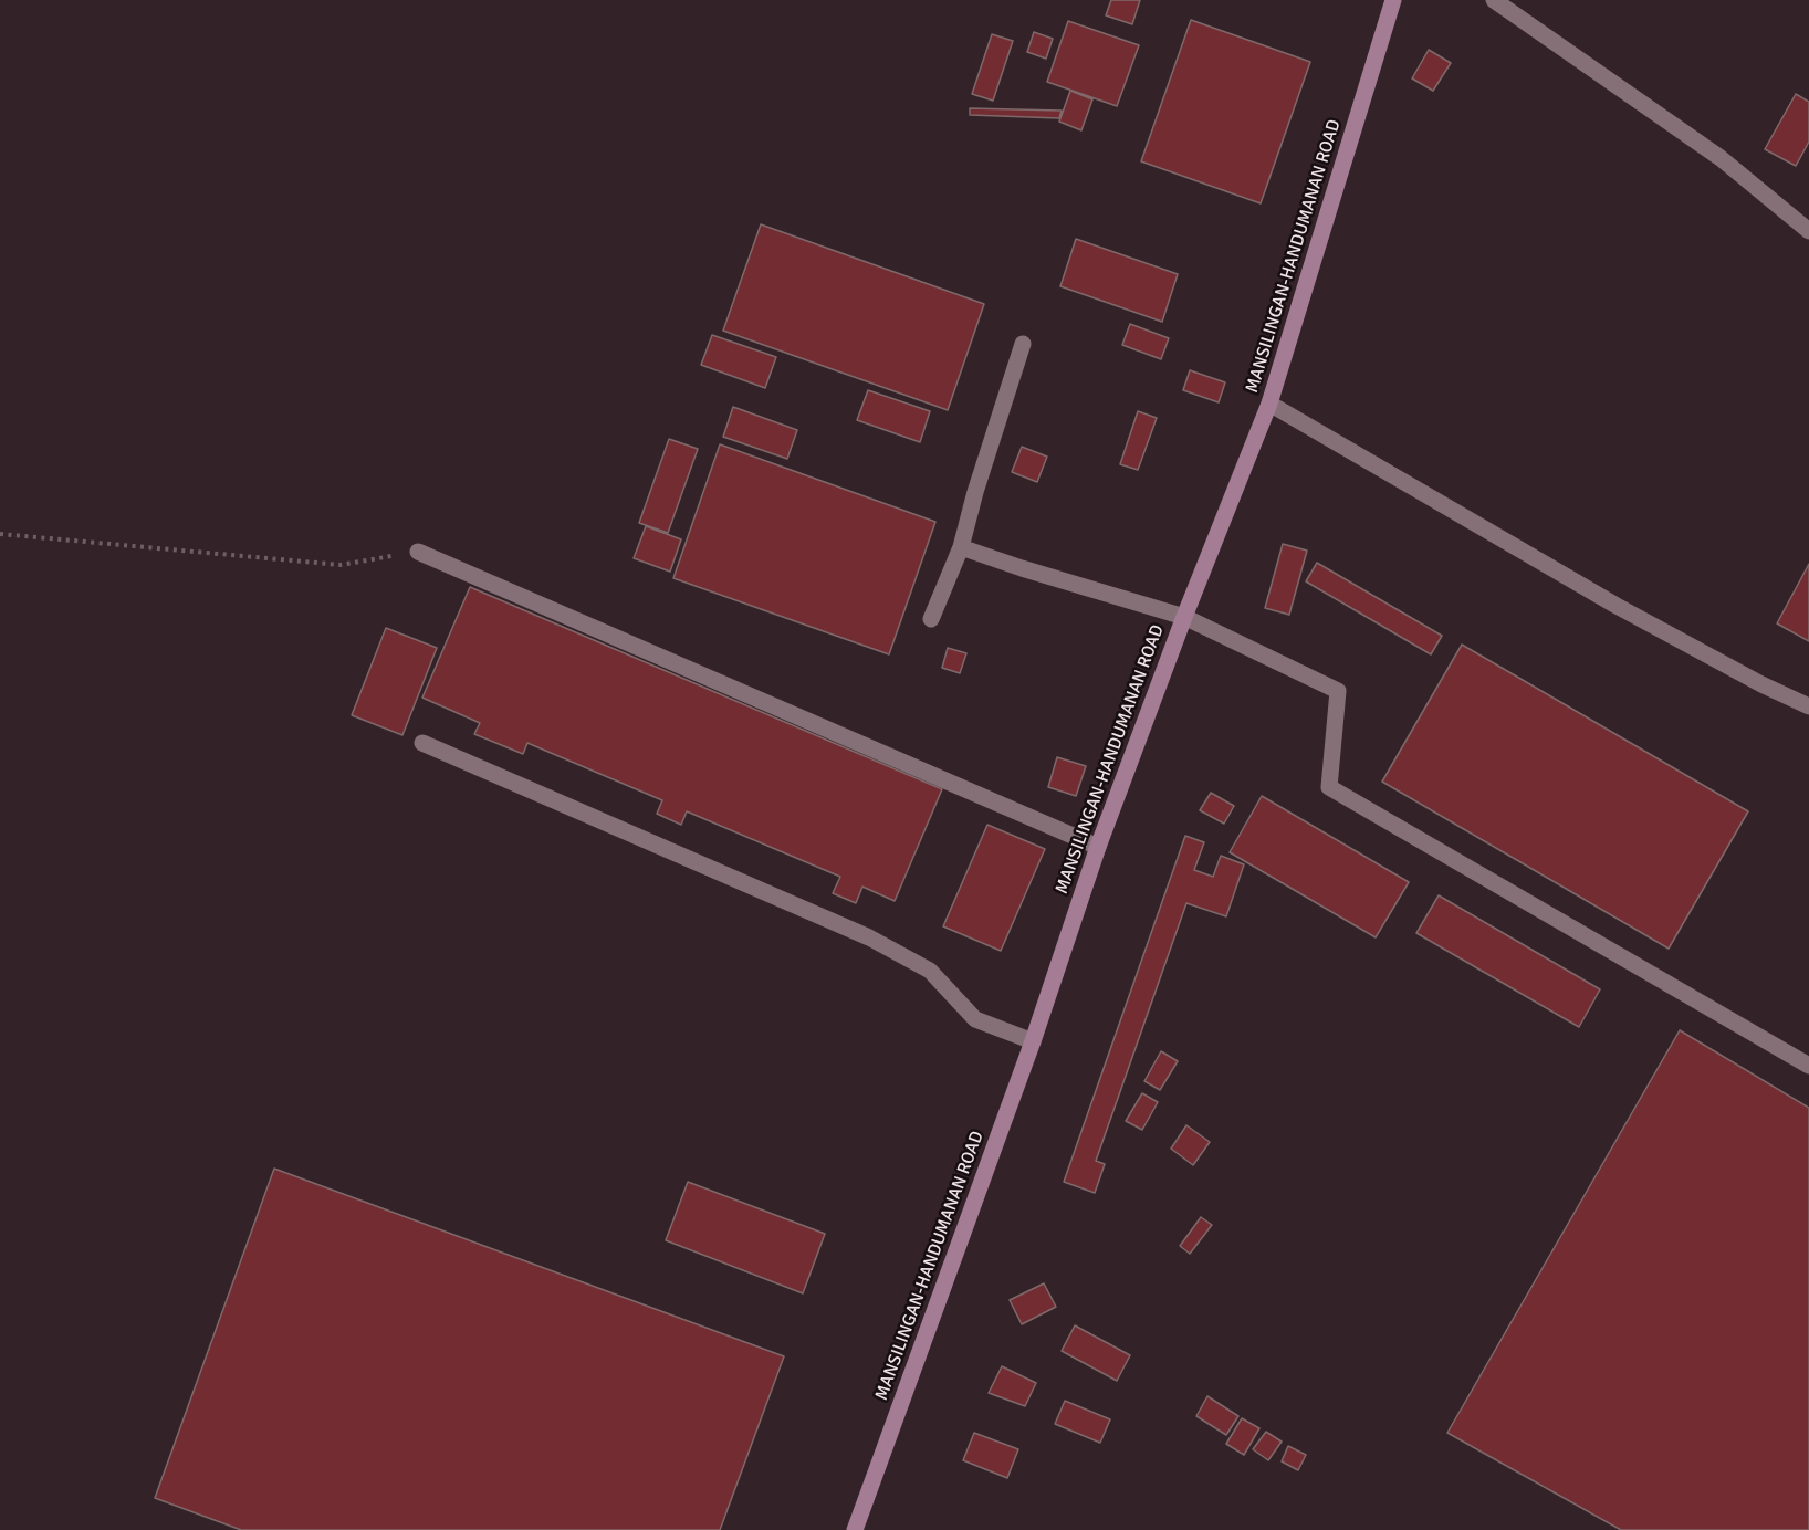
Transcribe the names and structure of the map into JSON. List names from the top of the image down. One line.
{"streets":{"street":["MANSILINGAN-HANDUMANAN ROAD"]}}
